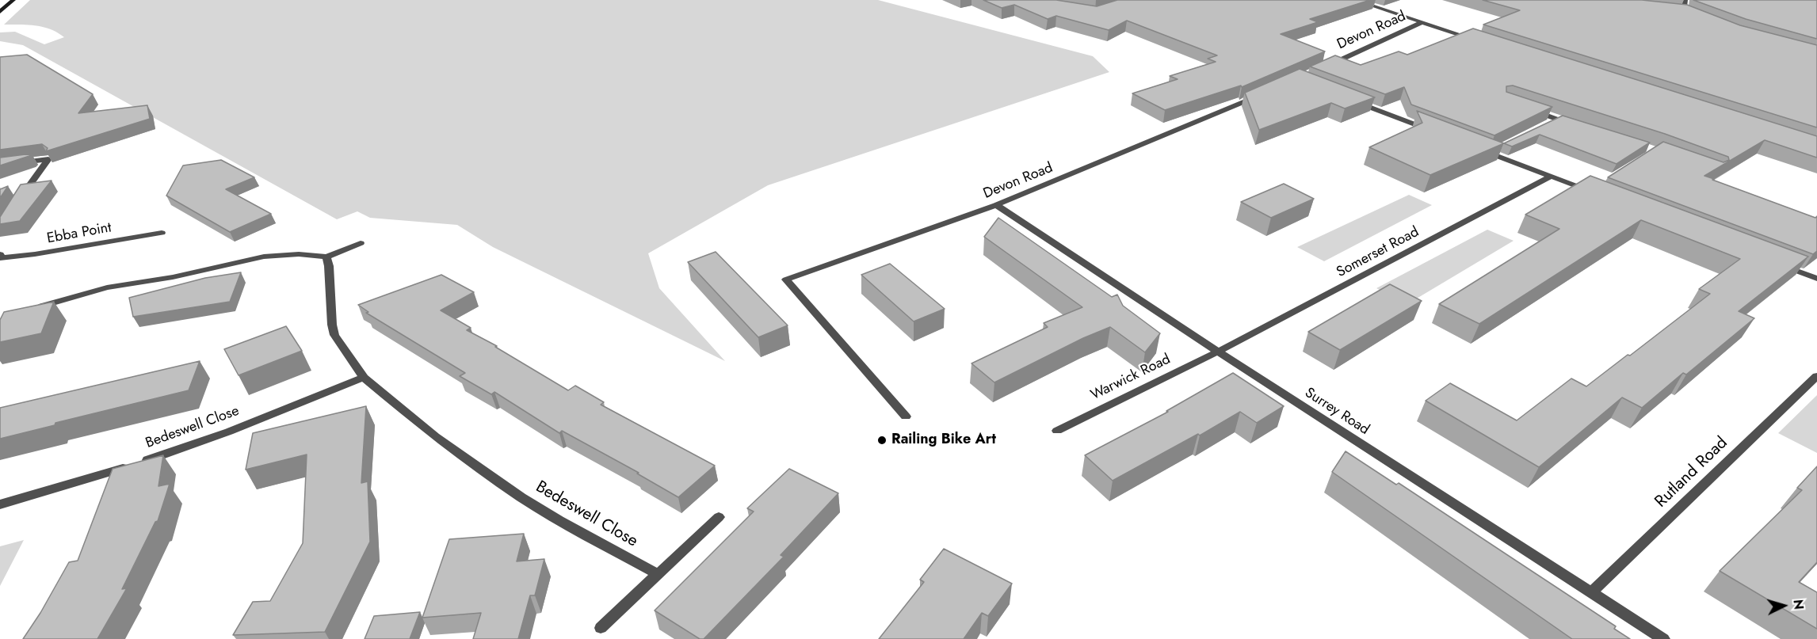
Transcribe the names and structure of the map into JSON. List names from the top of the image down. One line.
{"streets":{"street":["Devon Road","Ebba Point","Somerset Road","Warwick Road","Surrey Road","Bedeswell Close","Rutland Road"]},"crossings":[["Devon Road","Surrey Road"],["Somerset Road","Warwick Road"],["Somerset Road","Surrey Road"],["Warwick Road","Surrey Road"],["Surrey Road","Rutland Road"]],"places":["Railing Bike Art"],"north":"right"}
